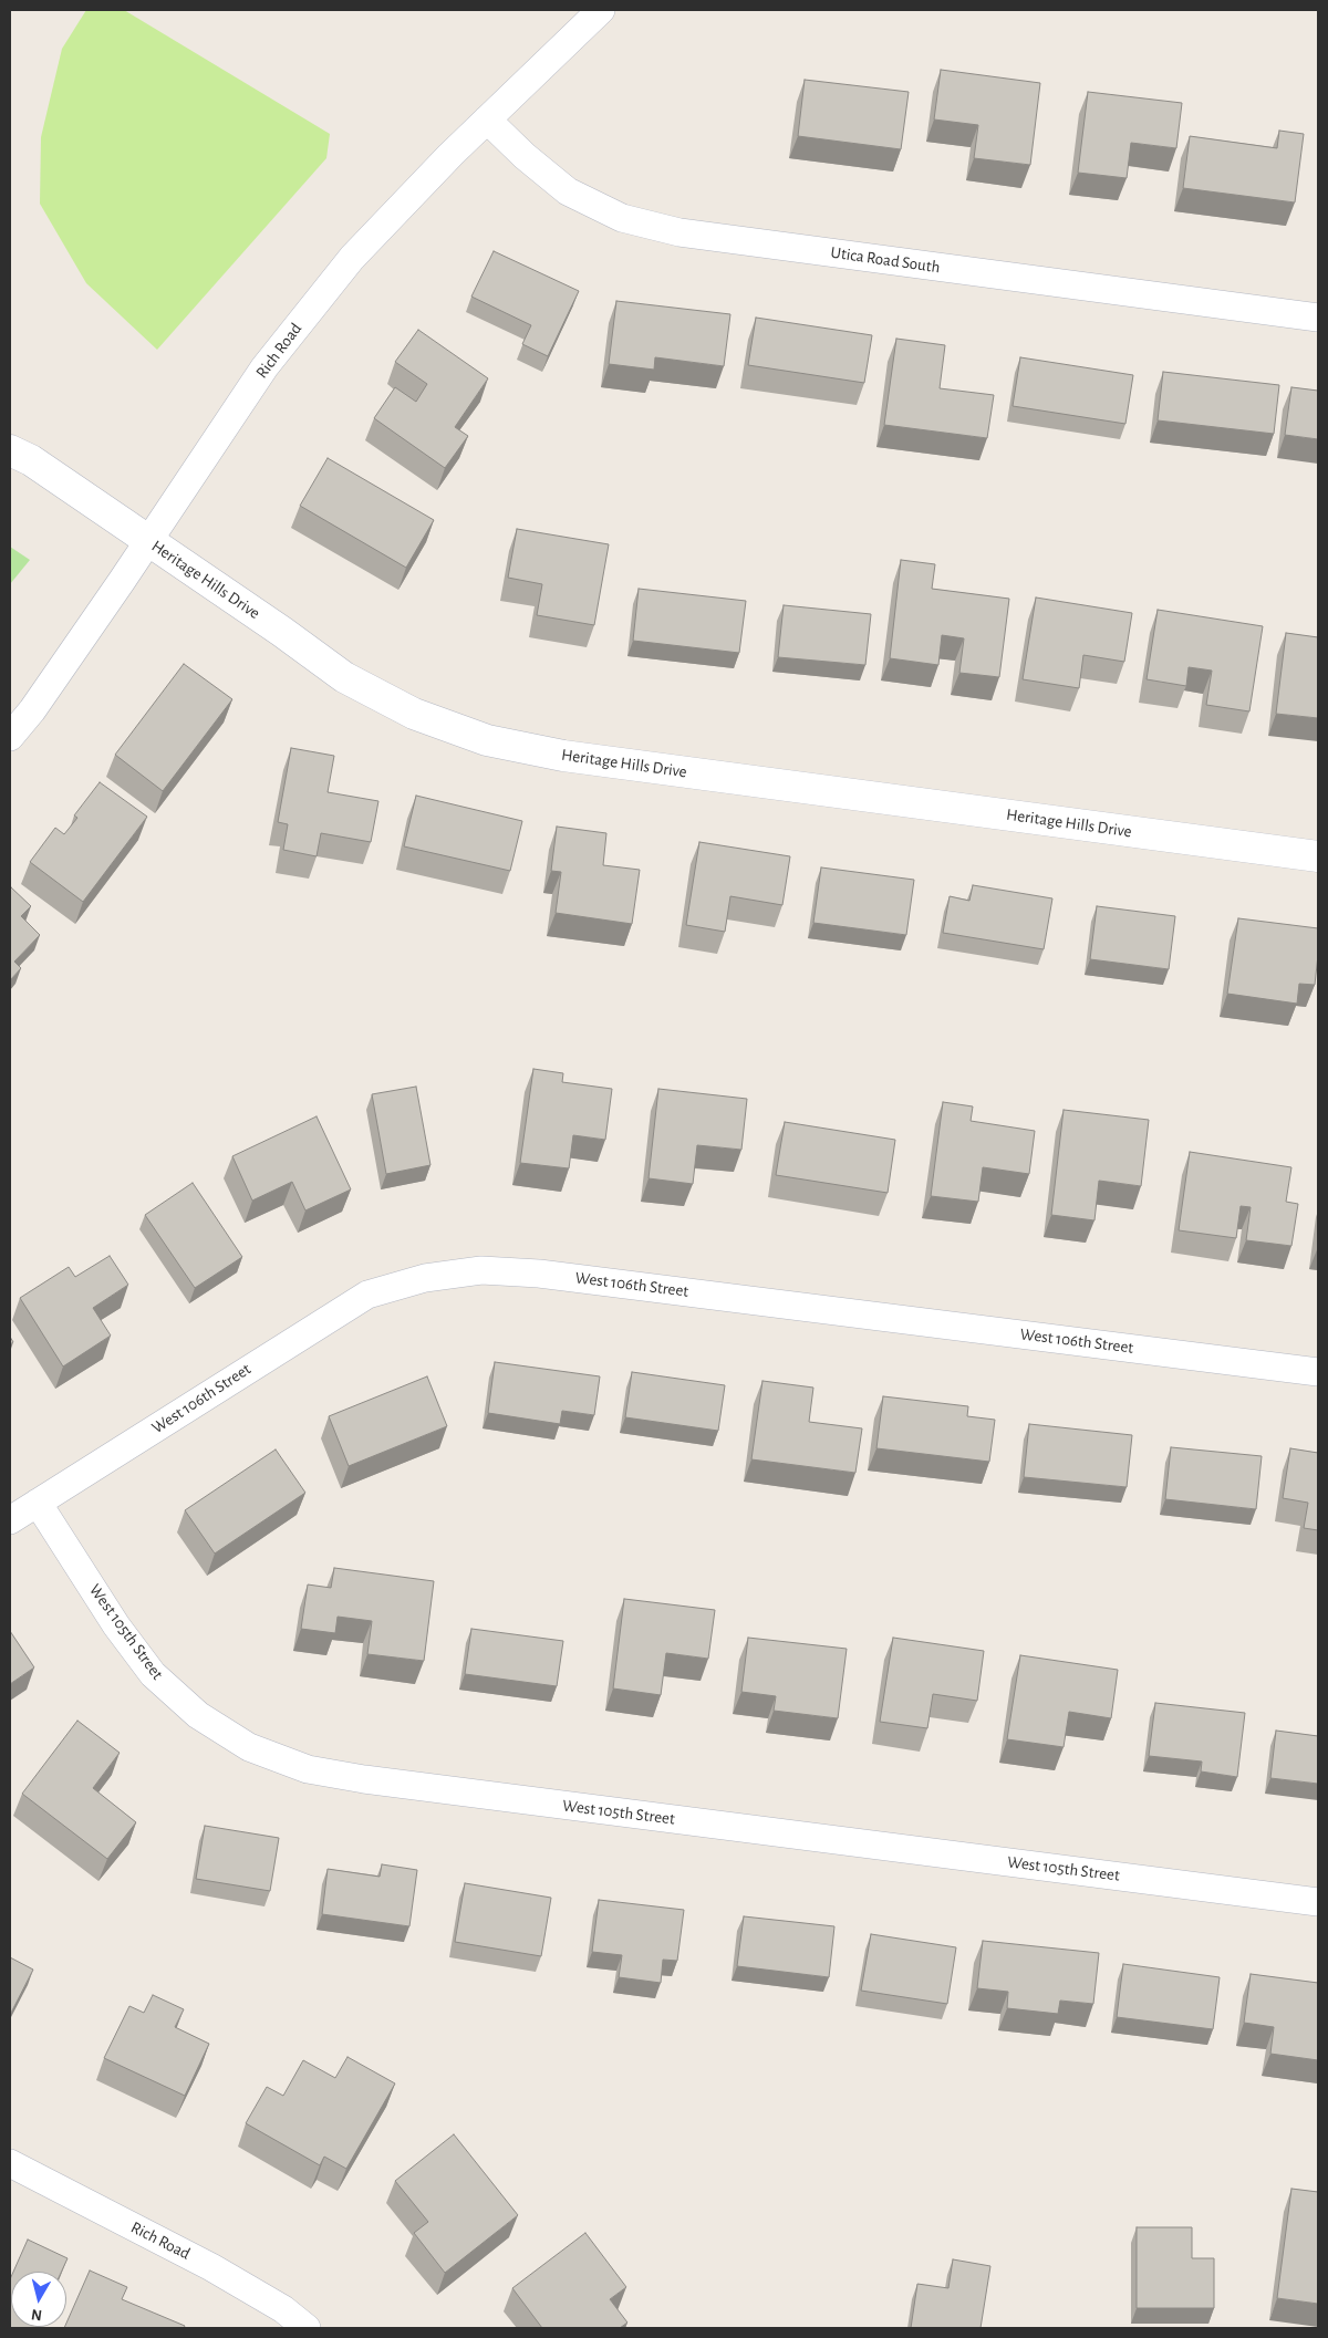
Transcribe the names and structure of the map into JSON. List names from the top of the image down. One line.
{"streets":{"street":["Utica Road South","Rich Road","Heritage Hills Drive","West 106th Street","West 105th Street"]},"crossings":[["Utica Road South","Rich Road"],["Rich Road","Heritage Hills Drive"],["West 106th Street","West 105th Street"]],"north":"bottom"}
